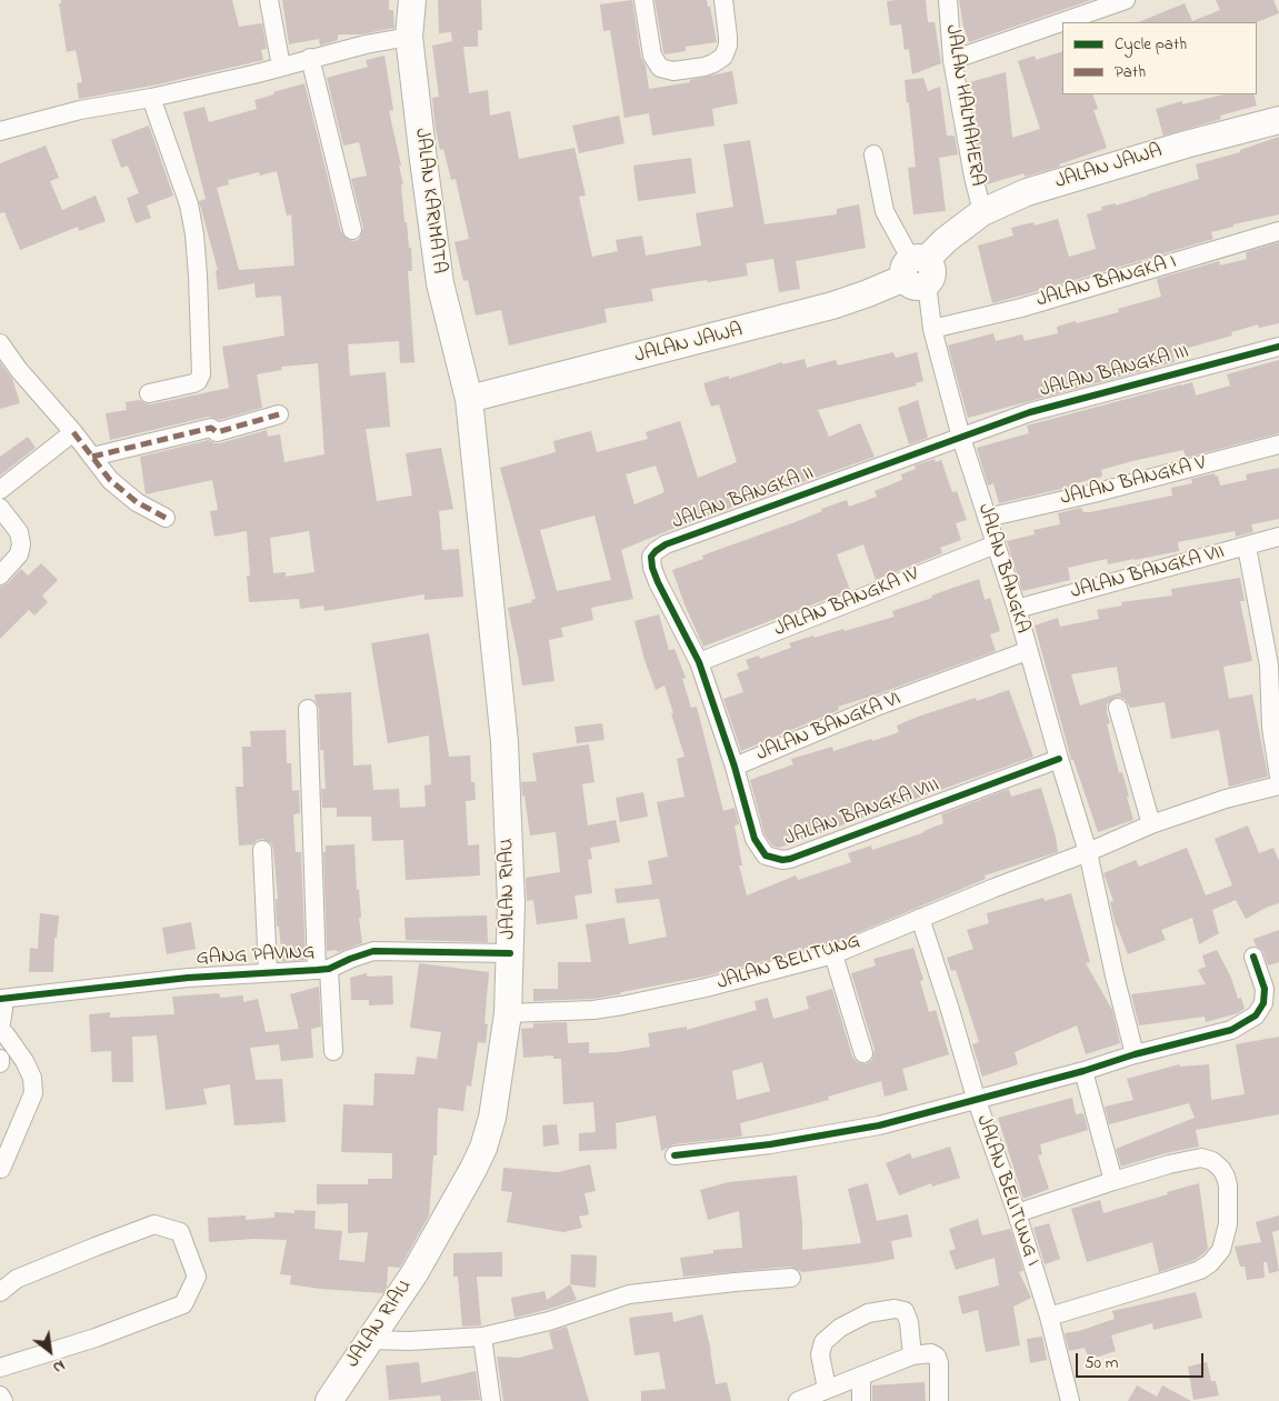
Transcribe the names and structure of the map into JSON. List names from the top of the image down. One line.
{"streets":{"main road":["JALAN JAWA","JALAN KARIMATA","JALAN RIAU"],"street":["JALAN HALMAHERA","JALAN BANGKA I","JALAN BANGKA III","JALAN BANGKA V","JALAN BANGKA II","JALAN BANGKA","JALAN BANGKA VII","JALAN BANGKA IV","JALAN BANGKA VI","JALAN BANGKA VIII","GANG PAVING","JALAN BELITUNG","JALAN BELITUNG I"]},"crossings":[["JALAN HALMAHERA","JALAN JAWA"],["JALAN JAWA","JALAN KARIMATA"],["JALAN JAWA","JALAN BANGKA"],["JALAN JAWA","JALAN RIAU"],["JALAN KARIMATA","JALAN RIAU"],["JALAN BANGKA I","JALAN BANGKA"],["JALAN BANGKA III","JALAN BANGKA II"],["JALAN BANGKA III","JALAN BANGKA"],["JALAN BANGKA V","JALAN BANGKA"],["JALAN BANGKA II","JALAN BANGKA"],["JALAN BANGKA II","JALAN BANGKA IV"],["JALAN BANGKA II","JALAN BANGKA VI"],["JALAN BANGKA","JALAN BANGKA VII"],["JALAN BANGKA","JALAN BANGKA IV"],["JALAN BANGKA","JALAN BANGKA VI"],["JALAN BANGKA","JALAN BANGKA VIII"],["JALAN BANGKA","JALAN BELITUNG"],["JALAN BANGKA IV","JALAN BANGKA VI"],["JALAN BANGKA VI","JALAN BANGKA VIII"],["JALAN RIAU","GANG PAVING"],["JALAN RIAU","JALAN BELITUNG"],["JALAN BELITUNG","JALAN BELITUNG I"]],"legend":["Cycle path","Path"],"scale_bar":"50 m","north":"bottom right"}
